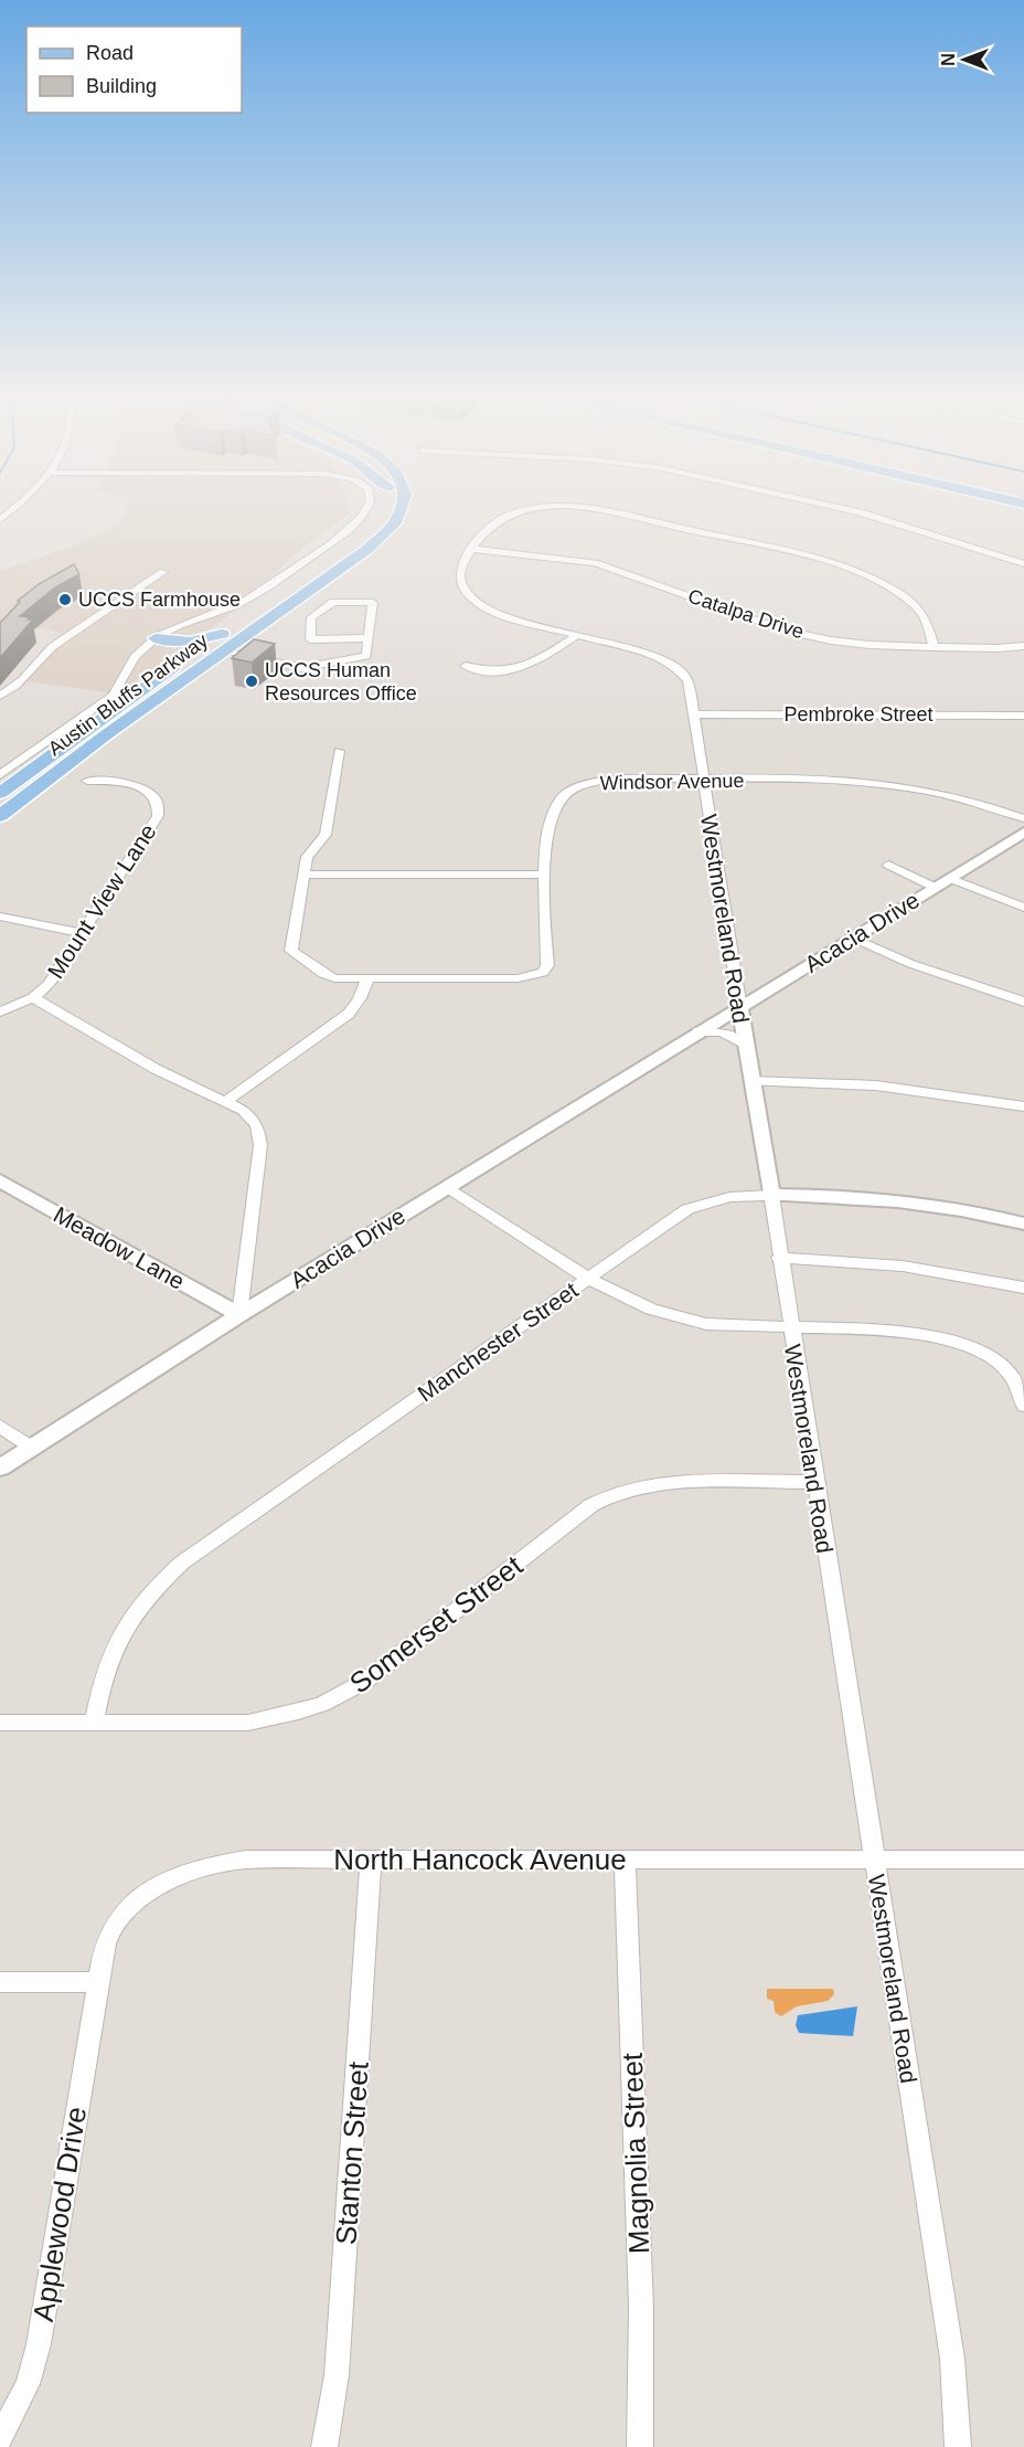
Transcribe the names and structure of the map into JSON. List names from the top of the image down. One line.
{"streets":{"main road":["Austin Bluffs Parkway"],"street":["Catalpa Drive","Pembroke Street","Windsor Avenue","Mount View Lane","Westmoreland Road","Acacia Drive","Meadow Lane","Manchester Street","Somerset Street","North Hancock Avenue","Stanton Street","Magnolia Street","Applewood Drive"]},"crossings":[["Pembroke Street","Westmoreland Road"],["Windsor Avenue","Westmoreland Road"],["Westmoreland Road","Acacia Drive"],["Westmoreland Road","Manchester Street"],["Westmoreland Road","Somerset Street"],["Westmoreland Road","North Hancock Avenue"],["Acacia Drive","Meadow Lane"],["Manchester Street","Somerset Street"],["North Hancock Avenue","Stanton Street"],["North Hancock Avenue","Magnolia Street"],["North Hancock Avenue","Applewood Drive"]],"places":["UCCS Farmhouse","UCCS Human Resources Office"],"legend":["Road","Building"],"north":"left"}
